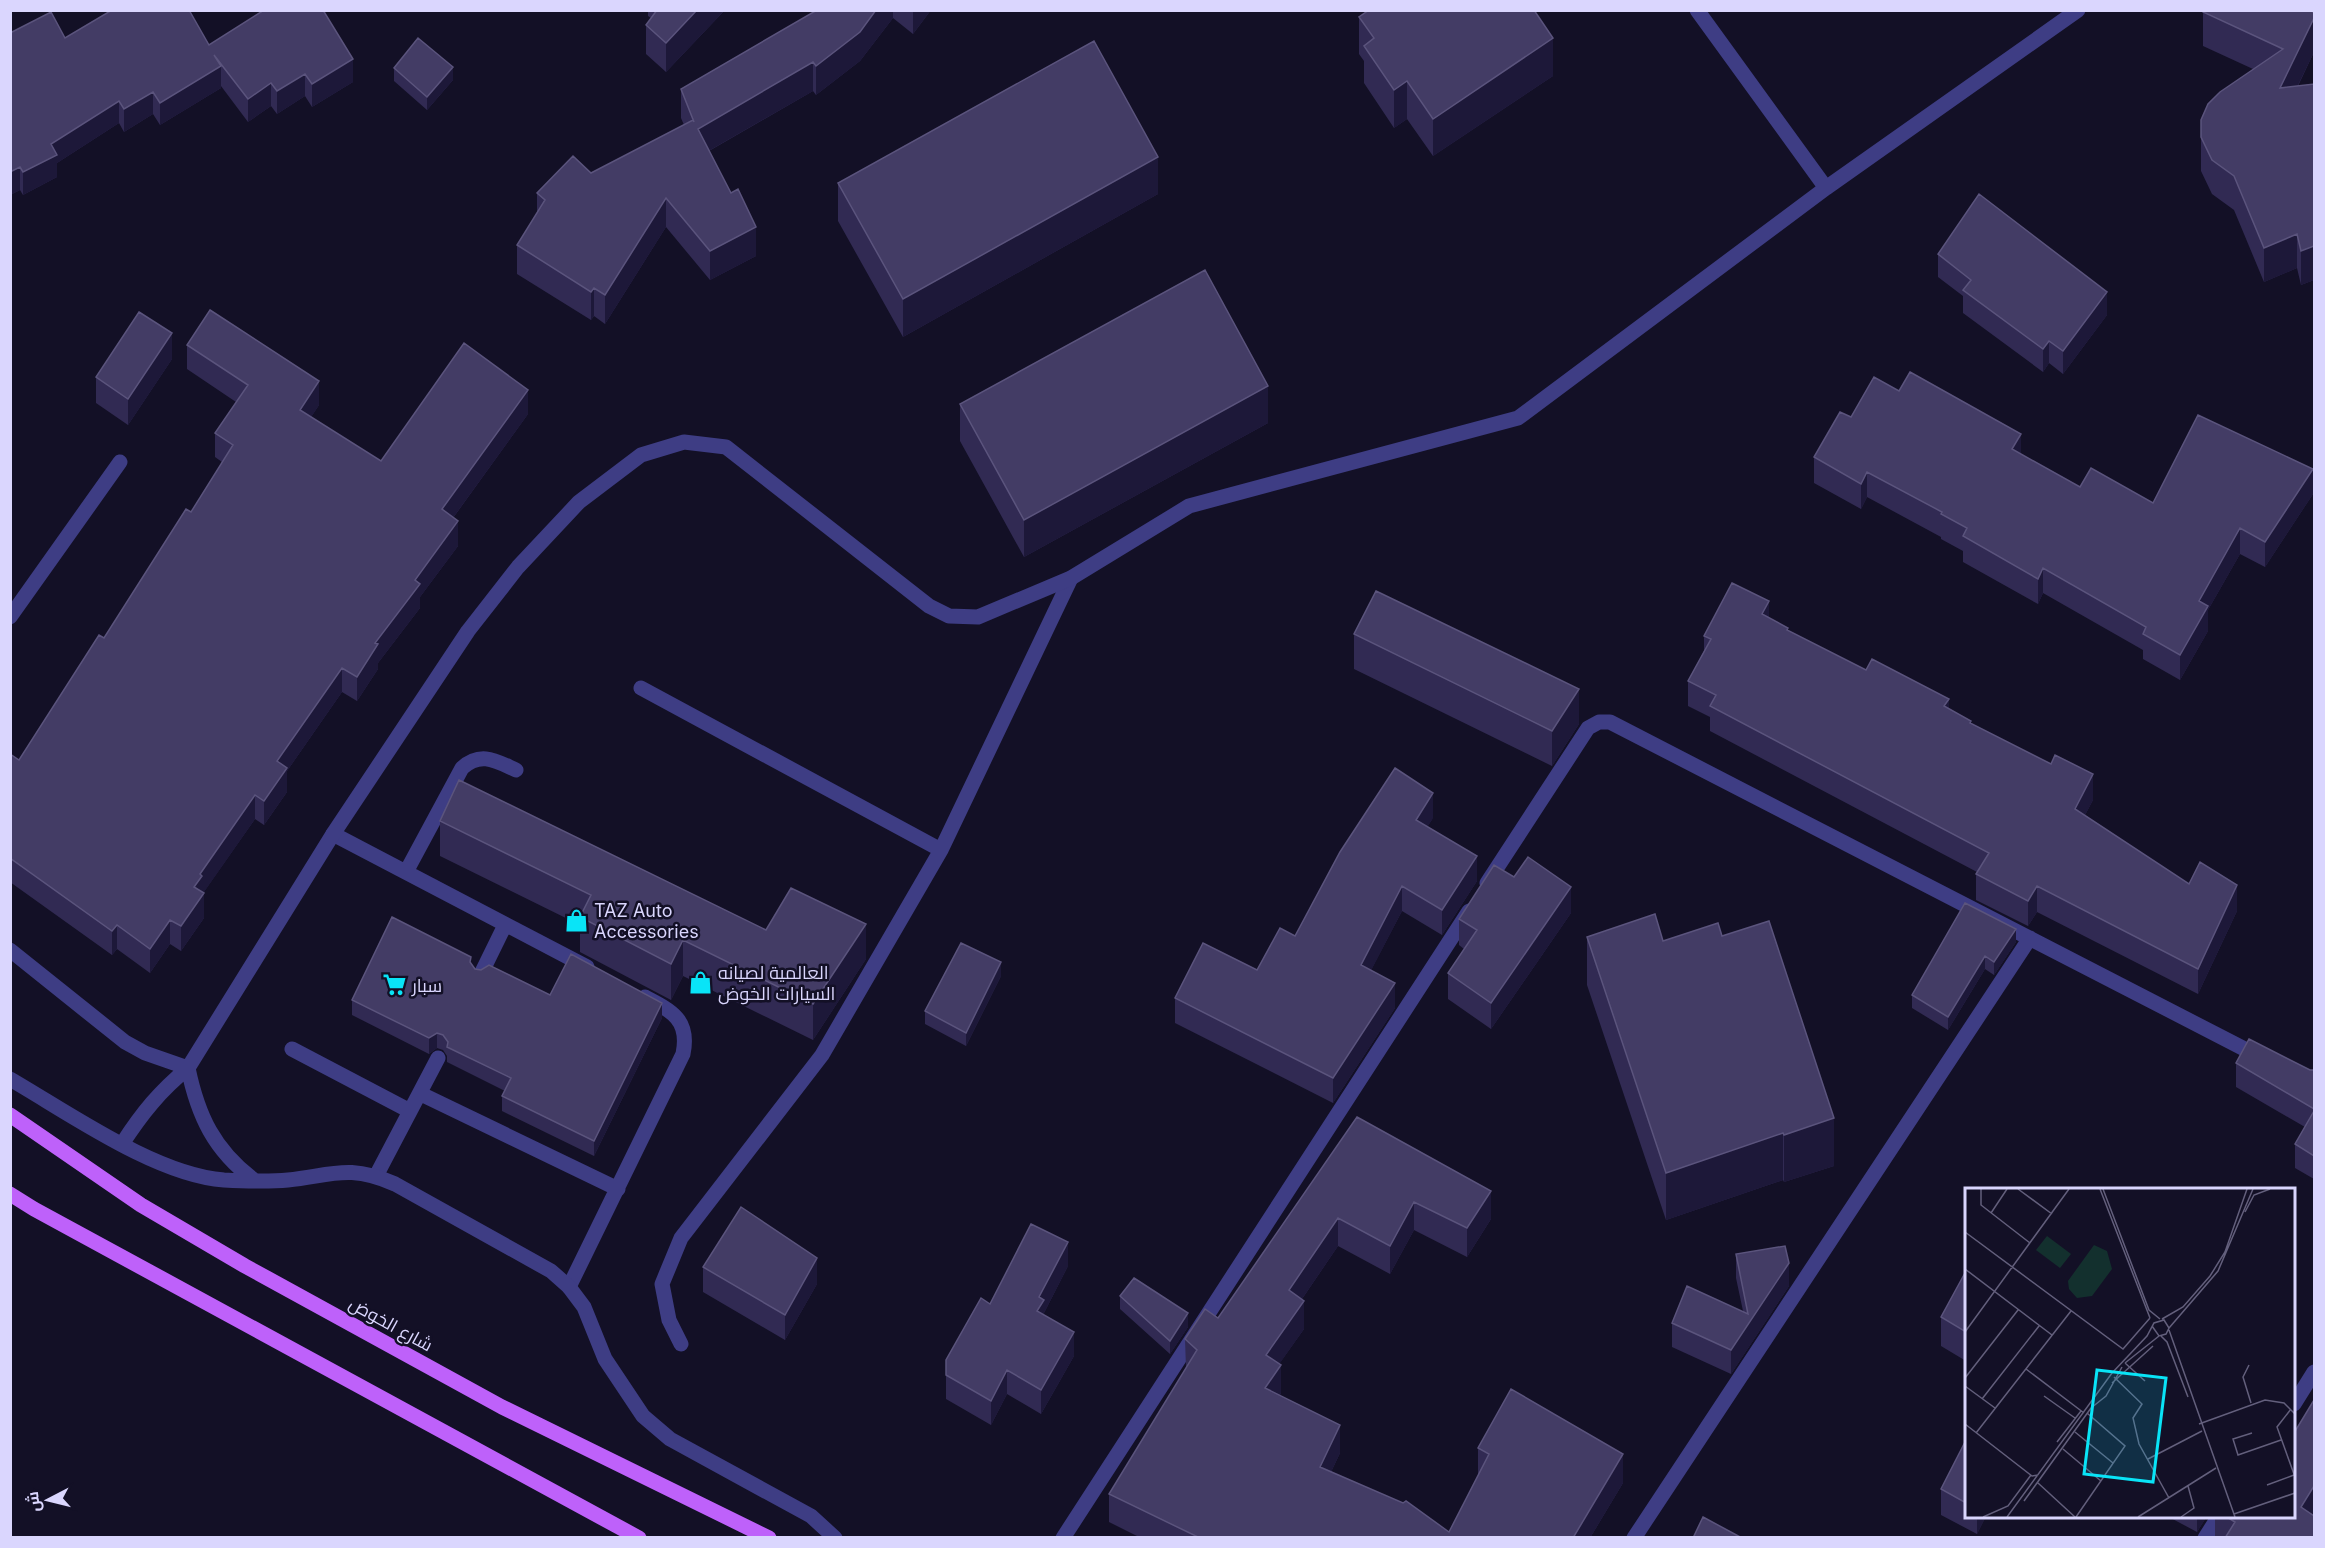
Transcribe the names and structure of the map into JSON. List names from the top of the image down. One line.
{"streets":{"main road":["شارع الخوض"]},"places":{"shop":["TAZ Auto Accessories","العالمية لصيانه السيارات الخوض"],"supermarket":["سبار"]},"north":"left"}
